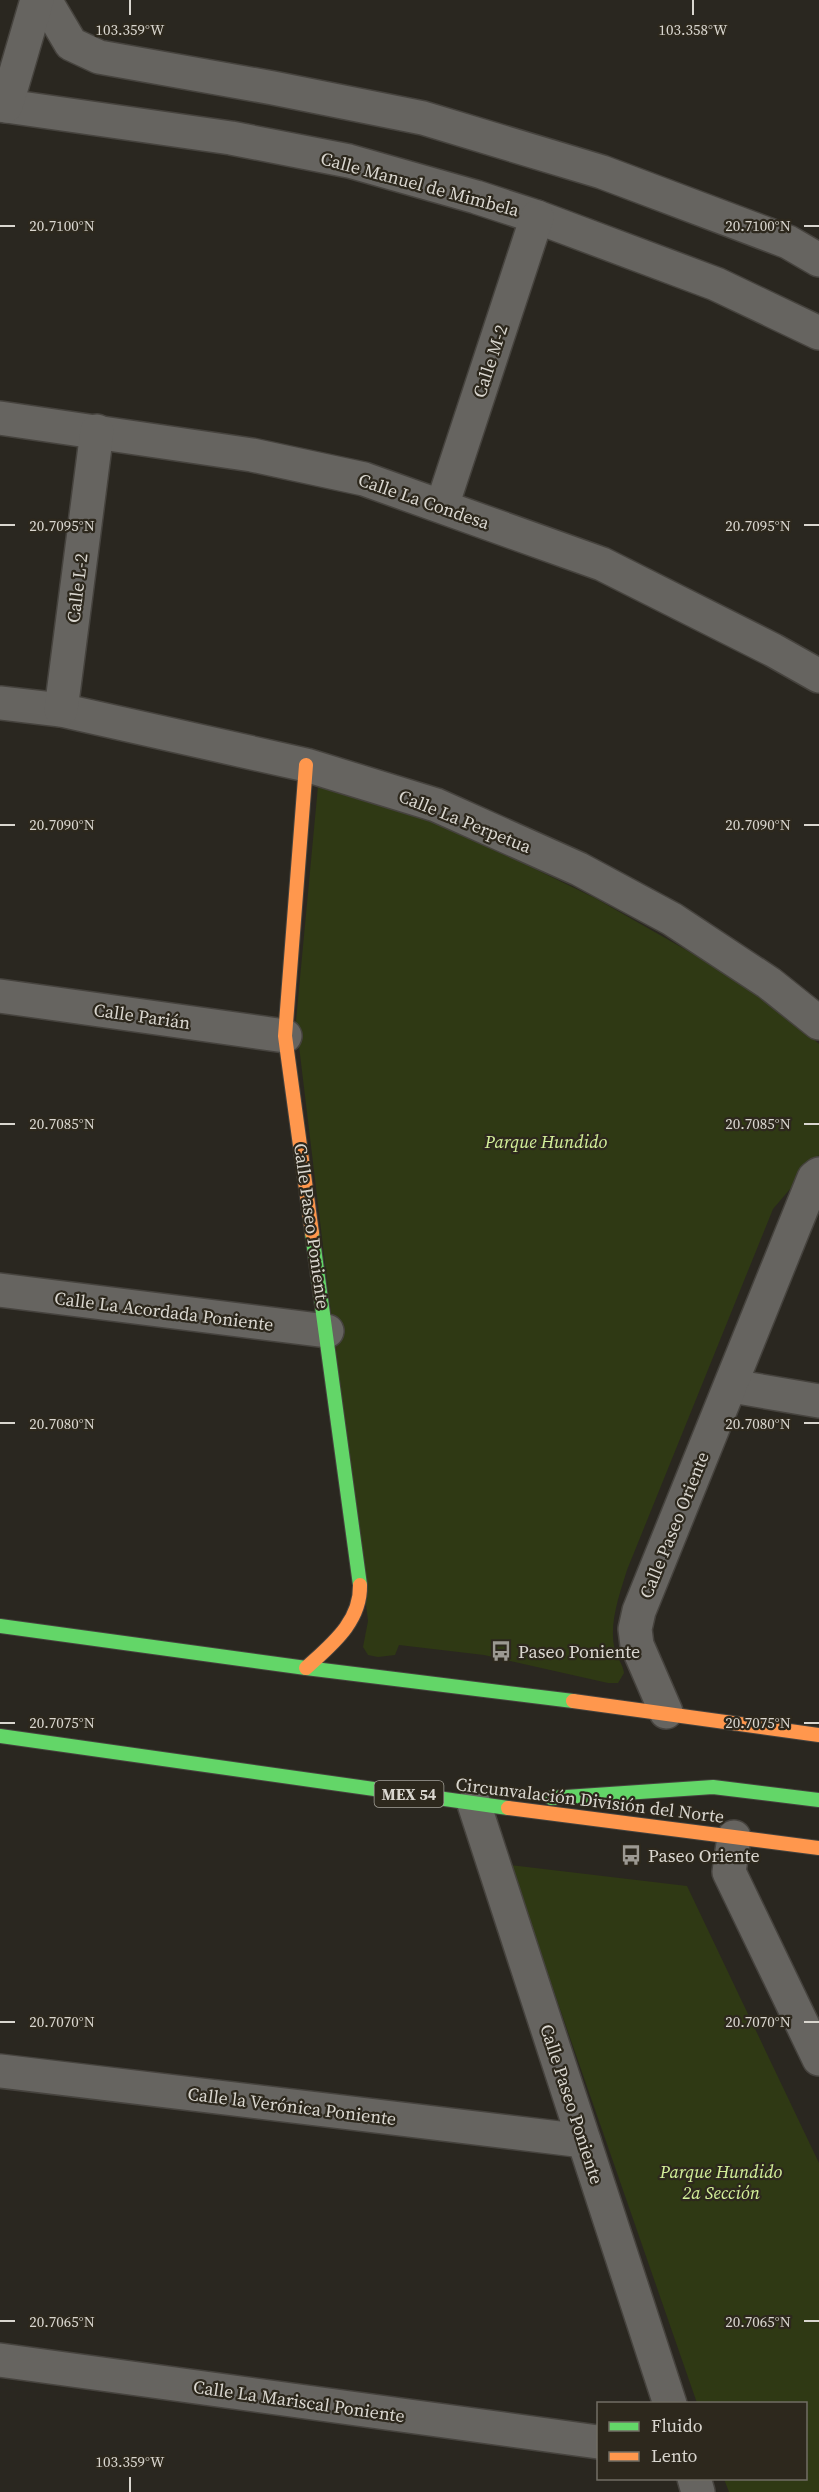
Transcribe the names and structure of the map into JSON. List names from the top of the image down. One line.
{"streets":{"main road":["Calle Paseo Poniente","MEX 54","Circunvalación División del Norte"],"street":["Calle Manuel de Mimbela","Calle M-2","Calle La Condesa","Calle L-2","Calle La Perpetua","Calle Parián","Calle La Acordada Poniente","Calle Paseo Oriente","Calle la Verónica Poniente","Calle La Mariscal Poniente"]},"crossings":[["Calle Manuel de Mimbela","Calle M-2"],["Calle M-2","Calle La Condesa"],["Calle La Condesa","Calle L-2"],["Calle L-2","Calle La Perpetua"],["Calle La Perpetua","Calle Paseo Poniente"],["Calle Parián","Calle Paseo Poniente"],["Calle Paseo Poniente","Calle La Acordada Poniente"],["Calle Paseo Poniente","Circunvalación División del Norte"],["Calle Paseo Poniente","Calle la Verónica Poniente"]],"parks":["Parque Hundido","Parque Hundido 2a Sección"],"places":{"bus stop":["Paseo Poniente","Paseo Oriente"]},"legend":["Fluido","Lento"],"coordinates":["103.359°W","103.358°W","20.7100°N","20.7095°N","20.7090°N","20.7085°N","20.7080°N","20.7075°N","20.7070°N","20.7065°N"]}
